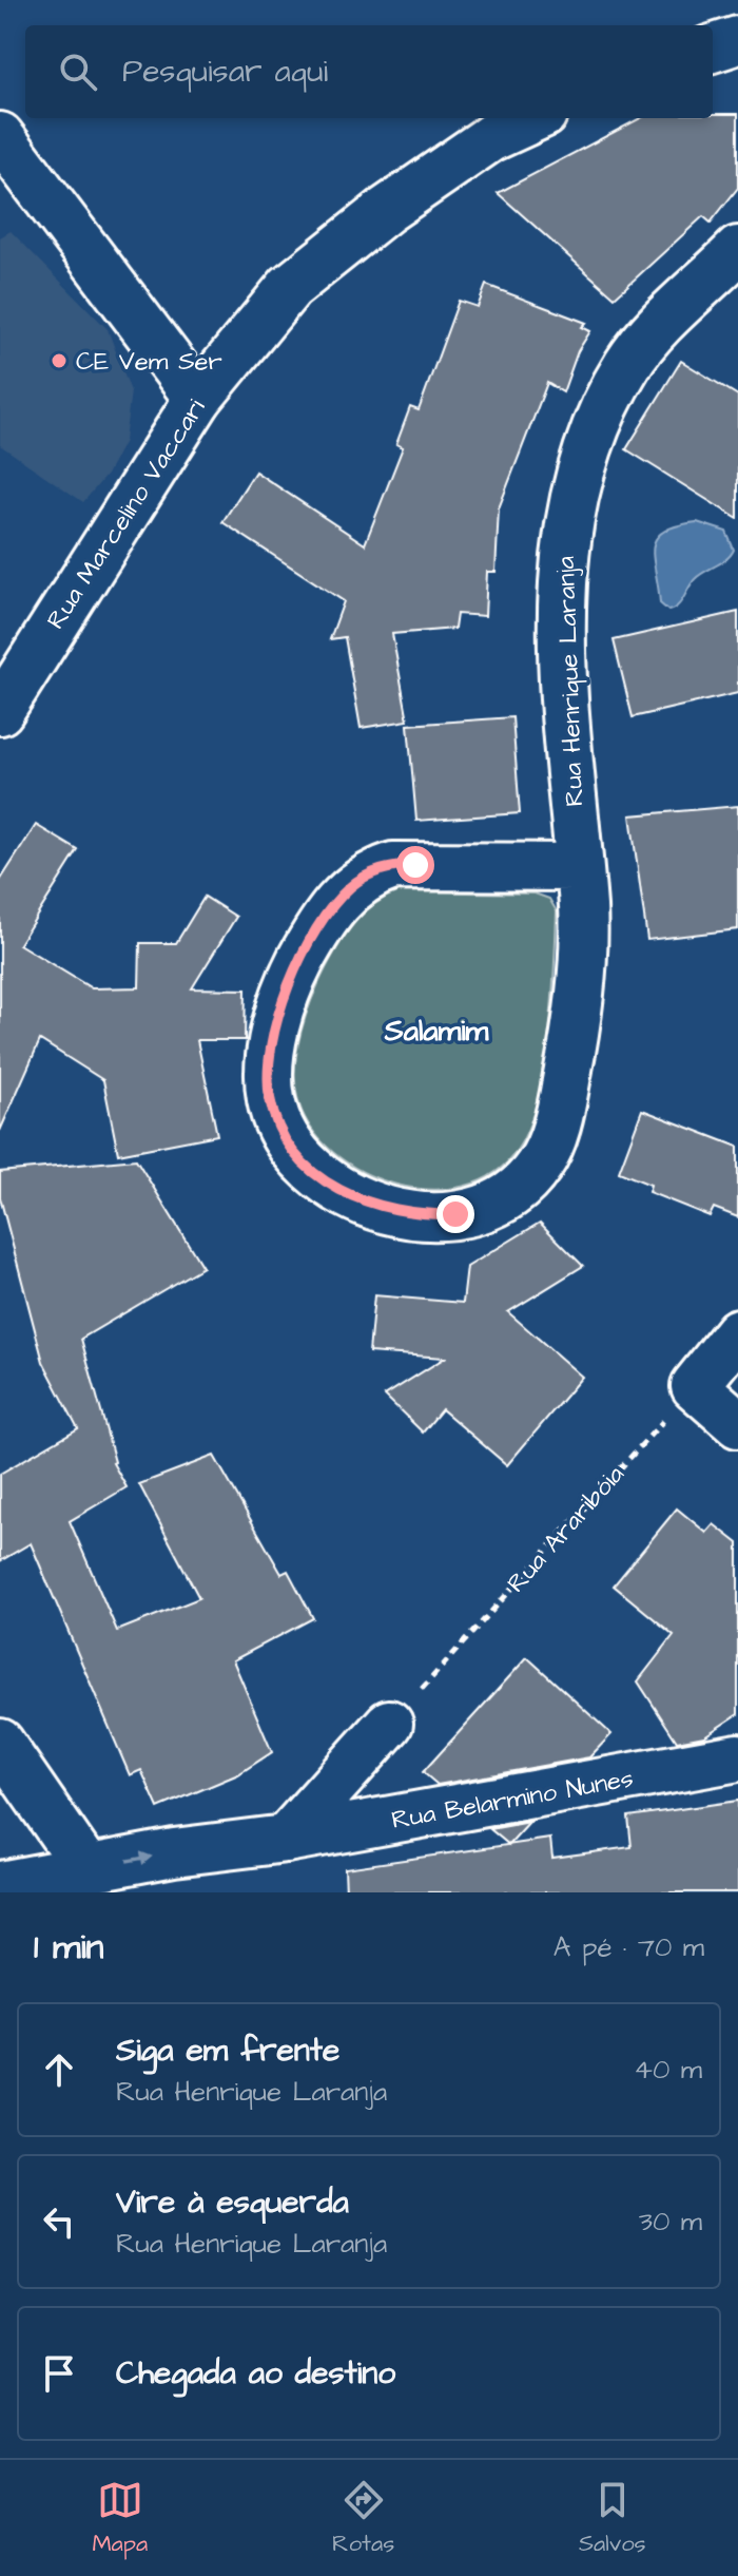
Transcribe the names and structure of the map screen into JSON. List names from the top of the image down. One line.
{"streets":{"street":["Rua Marcelino Vaccari","Rua Henrique Laranja","Rua Belarmino Nunes"],"path":["Rua Araribóia"]},"districts":["Salamim"],"places":["CE Vem Ser"],"page":{"search":"Pesquisar aqui","heading":["1 min","A pé · 70 m"],"list":[["Siga em frente","Rua Henrique Laranja","40 m"],["Vire à esquerda","Rua Henrique Laranja","30 m"],"Chegada ao destino"],"nav":["Mapa","Rotas","Salvos"]}}
